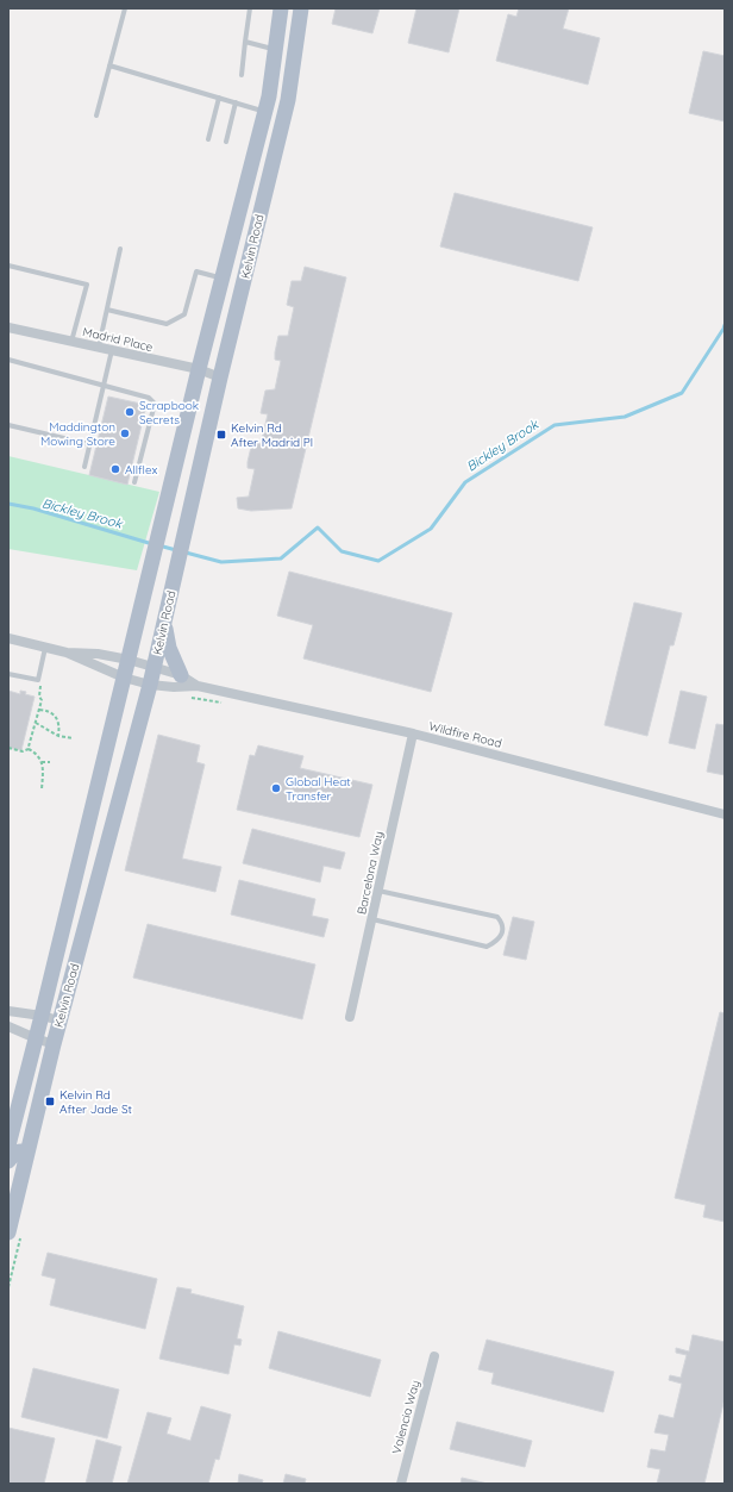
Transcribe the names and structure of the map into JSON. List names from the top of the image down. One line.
{"streets":{"main road":["Kelvin Road"],"street":["Madrid Place","Wildfire Road","Barcelona Way","Valencia Way"]},"crossings":[["Kelvin Road","Madrid Place"],["Kelvin Road","Wildfire Road"],["Wildfire Road","Barcelona Way"]],"water":["Bickley Brook"],"places":{"other":["Scrapbook Secrets","Maddington Mowing Store","Allflex","Global Heat Transfer"],"transit":["Kelvin Rd After Madrid Pl","Kelvin Rd After Jade St"]}}
